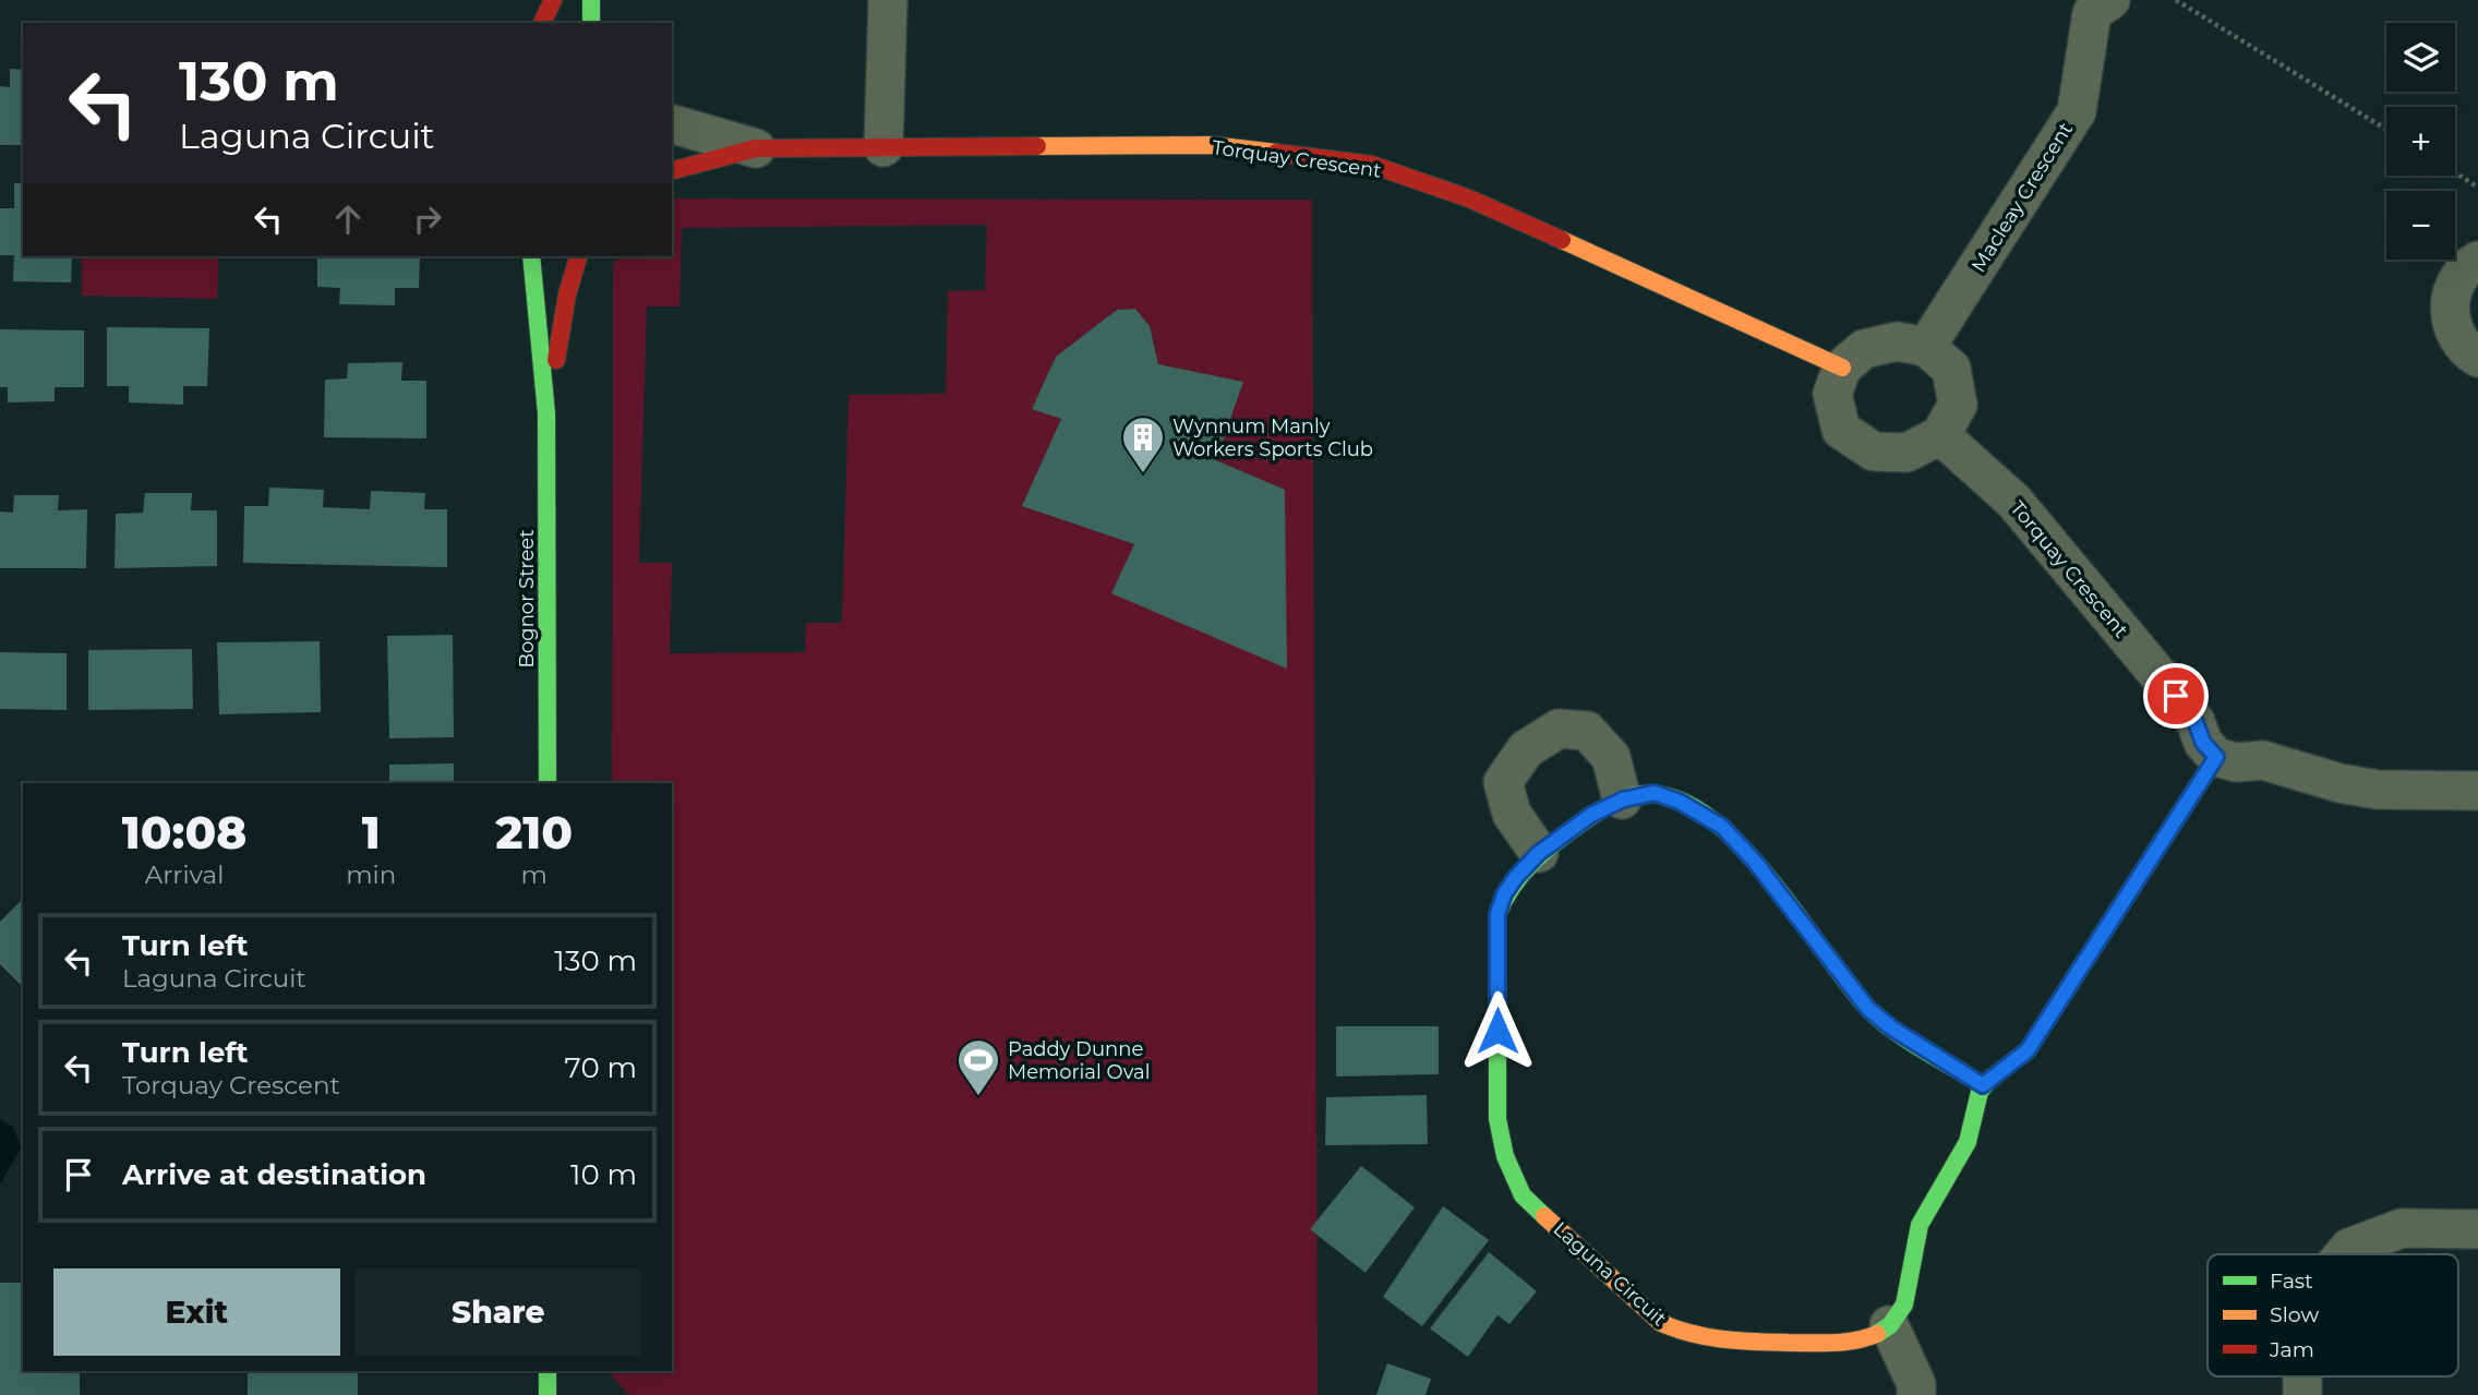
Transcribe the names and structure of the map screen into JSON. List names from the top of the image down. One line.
{"streets":{"street":["Torquay Crescent","Macleay Crescent","Bognor Street","Laguna Circuit"]},"crossings":[["Torquay Crescent","Macleay Crescent"]],"places":{"building":["Wynnum Manly Workers Sports Club"],"sports":["Paddy Dunne Memorial Oval"]},"legend":["Fast","Slow","Jam"],"page":{"map_buttons":["+","−"],"turn":["130 m","Laguna Circuit"],"eta":["10:08","Arrival","1","min","210","m"],"list":[{"name":"Turn left","note":"Laguna Circuit","value":"130 m"},{"name":"Turn left","note":"Torquay Crescent","value":"70 m"},{"name":"Arrive at destination","value":"10 m"}],"buttons":["Exit","Share"]}}
